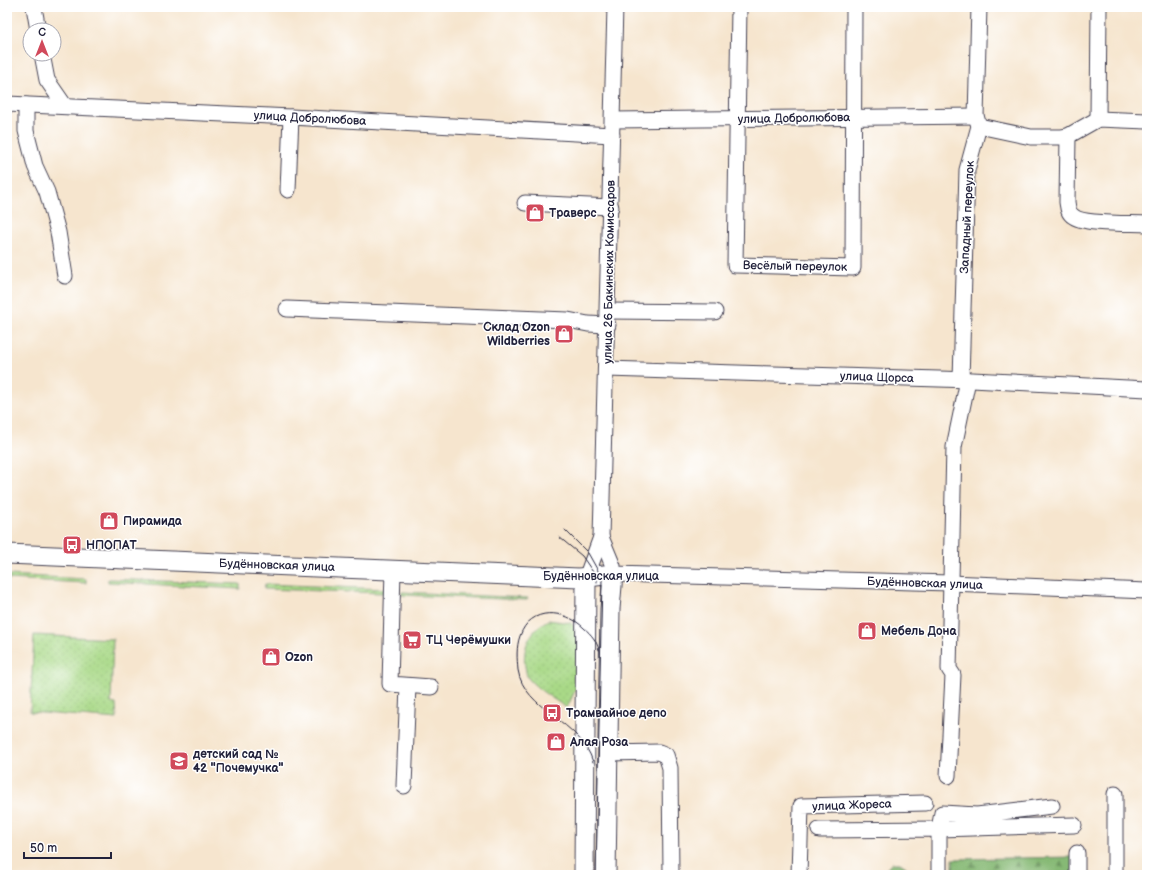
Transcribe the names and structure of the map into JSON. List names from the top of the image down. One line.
{"streets":{"main road":["улица 26 Бакинских Комиссаров","Будённовская улица"],"street":["улица Добролюбова","Западный переулок","Весёлый переулок","улица Щорса","улица Жореса"]},"crossings":[["улица Добролюбова","Западный переулок"],["улица Добролюбова","Весёлый переулок"],["улица Добролюбова","улица 26 Бакинских Комиссаров"],["Западный переулок","улица Щорса"],["Западный переулок","Будённовская улица"],["улица 26 Бакинских Комиссаров","улица Щорса"],["улица 26 Бакинских Комиссаров","Будённовская улица"]],"places":{"shop":["Траверс","Склад Ozon Wildberries","Пирамида","Мебель Дона","Ozon","Алая Роза"],"bus stop":["НПОПАТ","Трамвайное депо"],"supermarket":["ТЦ Черёмушки"],"school or university":["детский сад № 42 \"Почемучка\""]},"scale_bar":"50 m","north":"top"}
